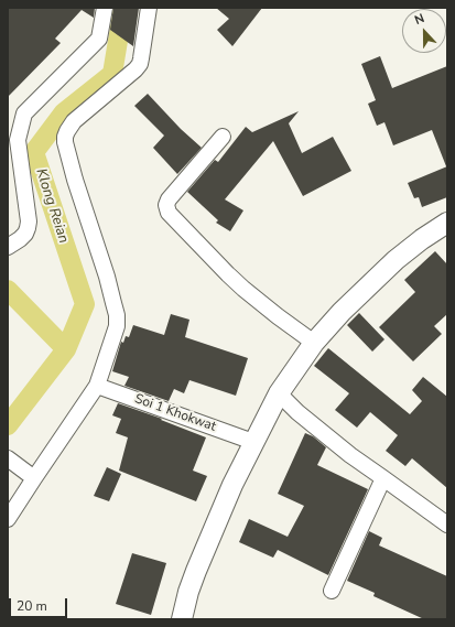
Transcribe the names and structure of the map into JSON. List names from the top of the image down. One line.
{"streets":{"street":["Soi 1 Khokwat"]},"water":["Klong Reian"],"scale_bar":"20 m","north":"top"}
